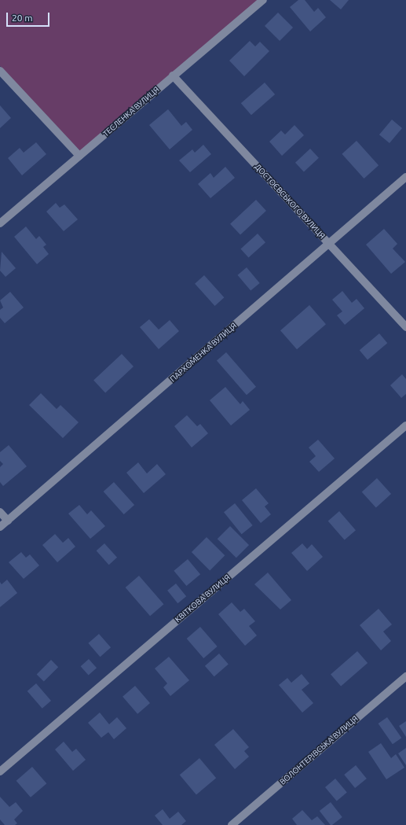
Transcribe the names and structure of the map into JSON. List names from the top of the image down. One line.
{"streets":{"street":["ТЕСЛЕНКА ВУЛИЦЯ","ДОСТОЄВСЬКОГО ВУЛИЦЯ","ПАРХОМЕНКА ВУЛИЦЯ","КВІТКОВА ВУЛИЦЯ","ВОЛОНТЕРІВСЬКА ВУЛИЦЯ"]},"crossings":[["ТЕСЛЕНКА ВУЛИЦЯ","ДОСТОЄВСЬКОГО ВУЛИЦЯ"],["ДОСТОЄВСЬКОГО ВУЛИЦЯ","ПАРХОМЕНКА ВУЛИЦЯ"]],"scale_bar":"20 m"}
